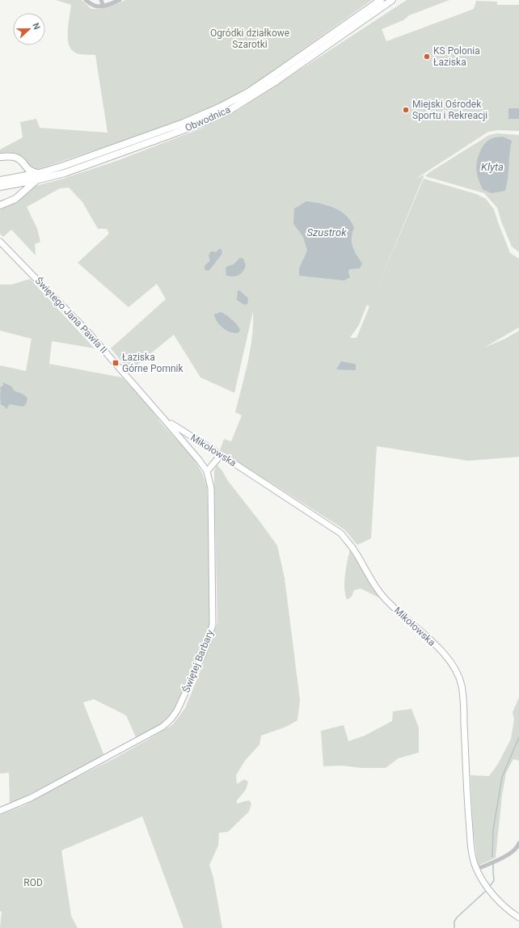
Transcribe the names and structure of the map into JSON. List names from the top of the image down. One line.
{"streets":{"main road":["Obwodnica"],"street":["Świętego Jana Pawła II","Mikołowska","Świętej Barbary"]},"crossings":[["Świętego Jana Pawła II","Mikołowska"],["Świętego Jana Pawła II","Świętej Barbary"],["Mikołowska","Świętej Barbary"]],"water":["Klyta","Szustrok"],"parks":["Ogródki działkowe Szarotki","ROD"],"places":{"other":["KS Polonia Łaziska","Miejski Ośrodek Sportu i Rekreacji"],"transit":["Łaziska Górne Pomnik"]},"north":"right"}
